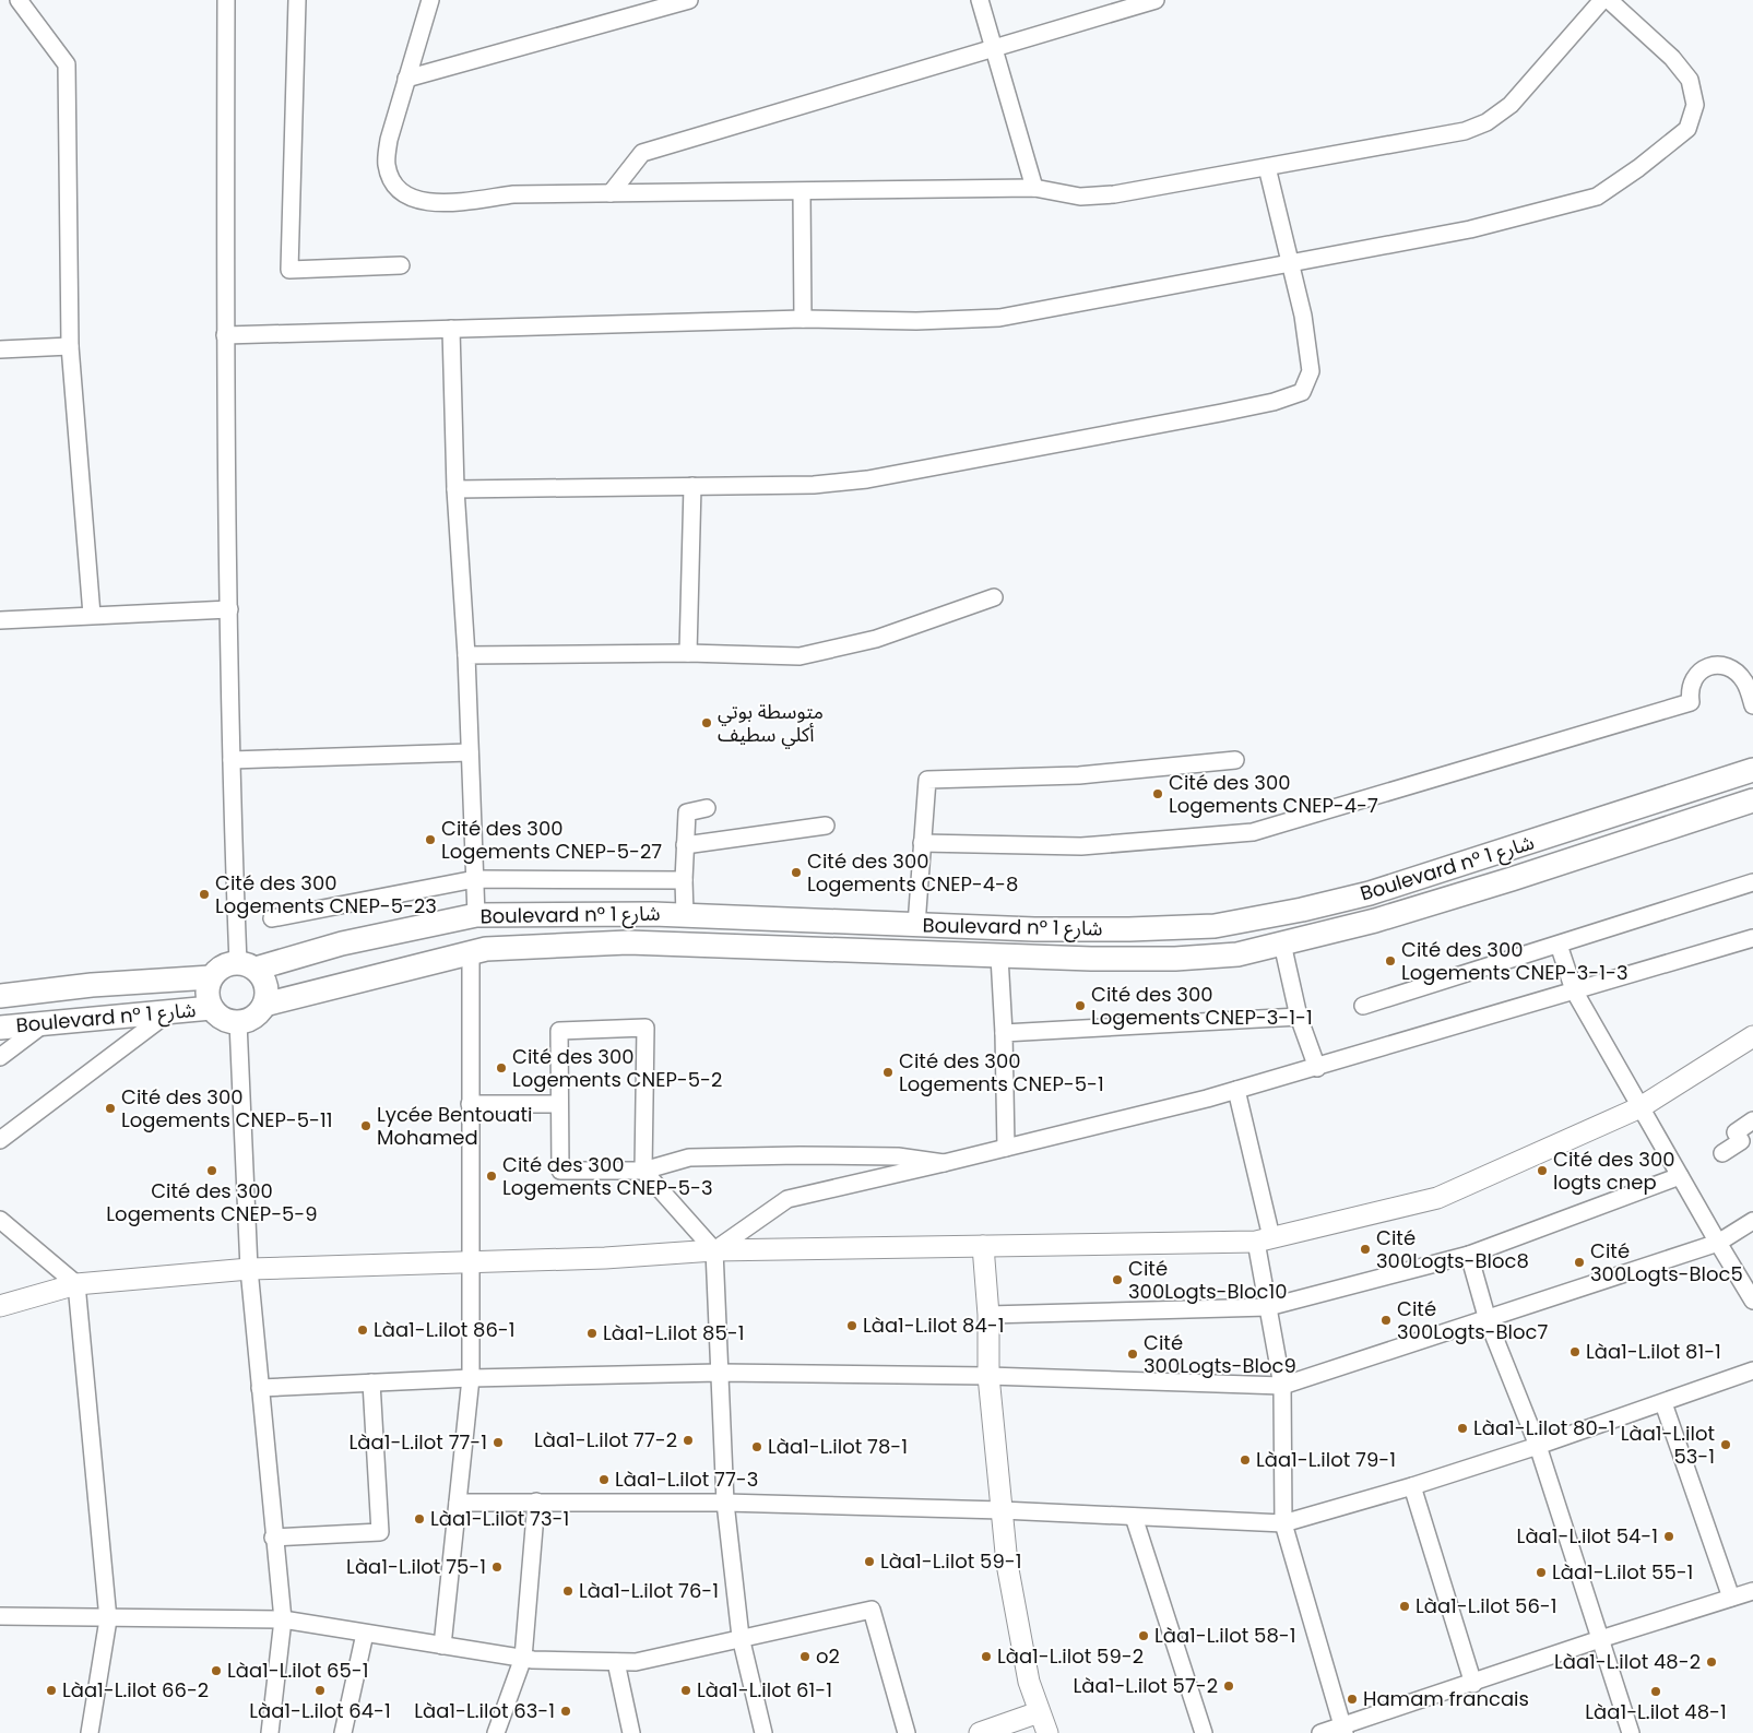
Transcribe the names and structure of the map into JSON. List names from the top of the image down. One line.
{"streets":{"main road":["Boulevard n° شارع 1"]},"places":["متوسطة بوتي أكلي سطيف","Cité des 300 Logements CNEP-4-7","Cité des 300 Logements CNEP-5-27","Cité des 300 Logements CNEP-4-8","Cité des 300 Logements CNEP-5-23","Cité des 300 Logements CNEP-3-1-3","Cité des 300 Logements CNEP-3-1-1","Cité des 300 Logements CNEP-5-2","Cité des 300 Logements CNEP-5-1","Cité des 300 Logements CNEP-5-11","Lycée Bentouati Mohamed","Cité des 300 Logements CNEP-5-9","Cité des 300 logts cnep","Cité des 300 Logements CNEP-5-3","Cité 300Logts-Bloc8","Cité 300Logts-Bloc5","Cité 300Logts-Bloc10","Cité 300Logts-Bloc7","Làa1-L.ilot 84-1","Làa1-L.ilot 86-1","Làa1-L.ilot 85-1","Làa1-L.ilot 81-1","Cité 300Logts-Bloc9","Làa1-L.ilot 80-1","Làa1-L.ilot 77-2","Làa1-L.ilot 77-1","Làa1-L.ilot 53-1","Làa1-L.ilot 78-1","Làa1-L.ilot 79-1","Làa1-L.ilot 77-3","Làa1-L.ilot 73-1","Làa1-L.ilot 54-1","Làa1-L.ilot 59-1","Làa1-L.ilot 75-1","Làa1-L.ilot 55-1","Làa1-L.ilot 76-1","Làa1-L.ilot 56-1","Làa1-L.ilot 58-1","o2","Làa1-L.ilot 59-2","Làa1-L.ilot 48-2","Làa1-L.ilot 65-1","Làa1-L.ilot 57-2","Làa1-L.ilot 66-2","Làa1-L.ilot 64-1","Làa1-L.ilot 61-1","Làa1-L.ilot 48-1","Hamam francais","Làa1-L.ilot 63-1"]}
